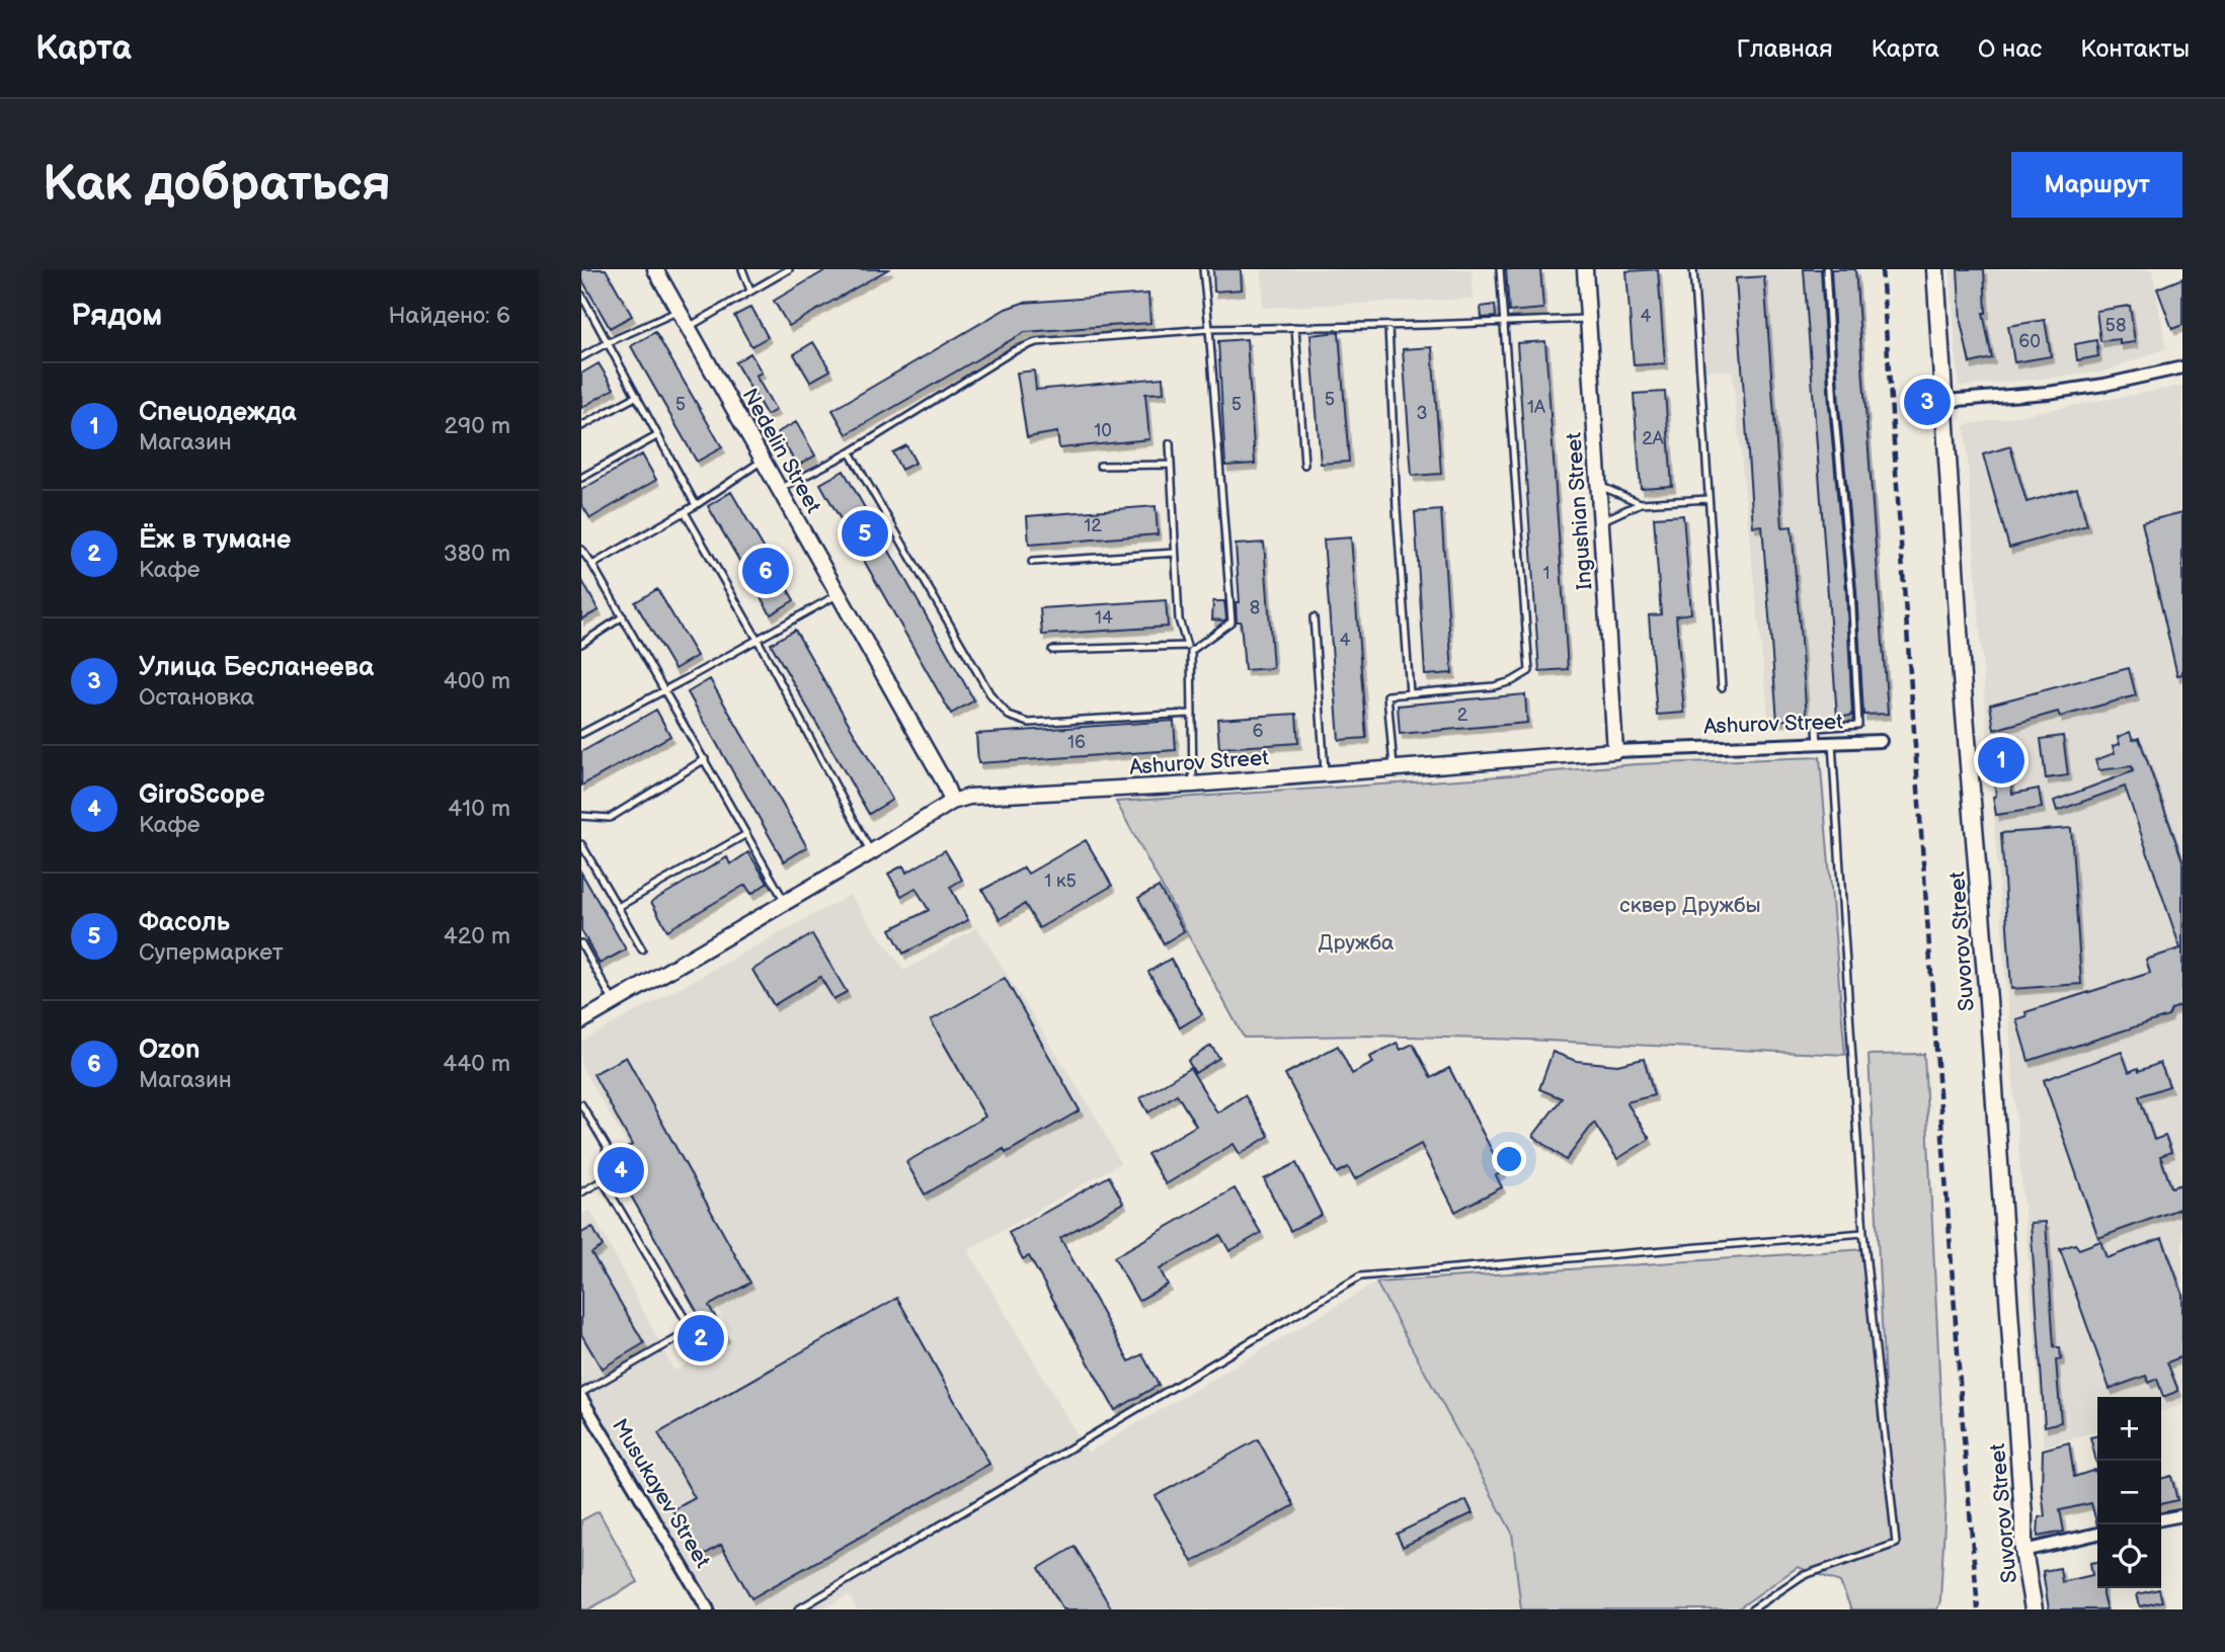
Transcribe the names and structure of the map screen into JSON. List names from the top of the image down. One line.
{"streets":{"main road":["Suvorov Street"],"street":["Nedelin Street","Ingushian Street","Ashurov Street","Musukayev Street"]},"crossings":[["Nedelin Street","Ashurov Street"],["Ingushian Street","Ashurov Street"]],"parks":["сквер Дружбы","Дружба"],"house_numbers":["4","58","60","5","5","5","1А","3","10","2А","12","1","8","14","4","2","6","16","1 к5"],"page":{"header":"Карта","nav":["Главная","Карта","О нас","Контакты"],"buttons":"Маршрут","title":"Как добраться","heading":["Рядом","Найдено: 6"],"list":[{"mark":"1","name":"Спецодежда","note":"Магазин","value":"290 m"},{"mark":"2","name":"Ёж в тумане","note":"Кафе","value":"380 m"},{"mark":"3","name":"Улица Бесланеева","note":"Остановка","value":"400 m"},{"mark":"4","name":"GiroScope","note":"Кафе","value":"410 m"},{"mark":"5","name":"Фасоль","note":"Супермаркет","value":"420 m"},{"mark":"6","name":"Ozon","note":"Магазин","value":"440 m"}],"pins":["3","5","6","1","4","2"],"map_buttons":["+","−"]}}
